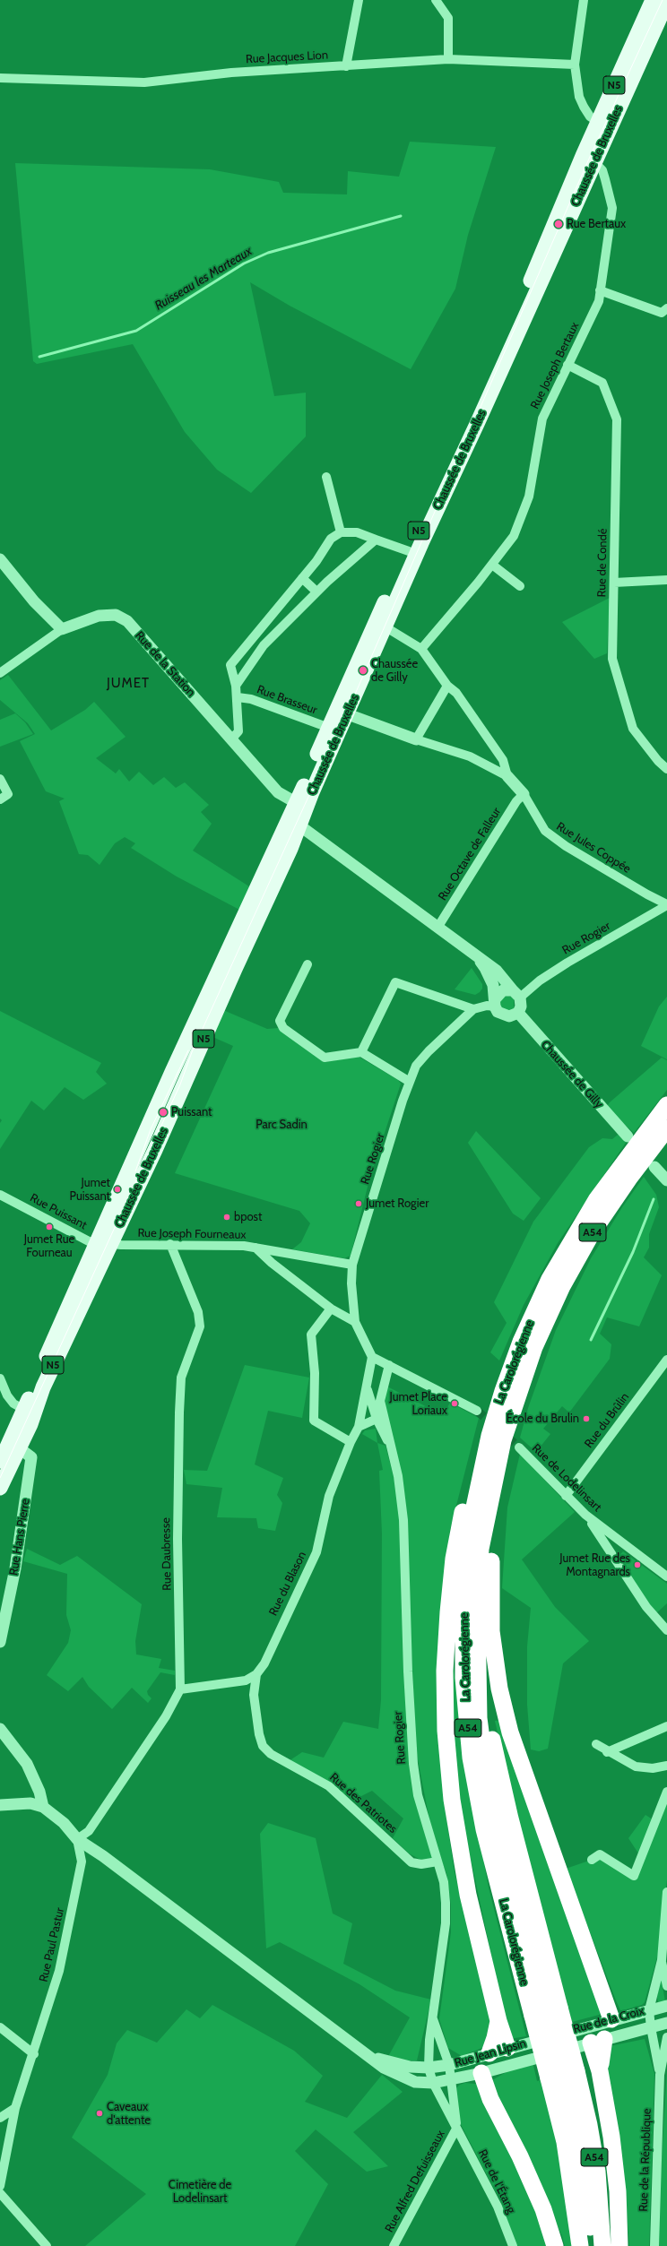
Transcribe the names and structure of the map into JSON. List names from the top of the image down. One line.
{"streets":{"highway":["A54","La Carolorégienne"],"main road":["N5","Chaussée de Bruxelles"],"street":["Rue Jacques Lion","Rue Joseph Bertaux","Rue de Condé","Rue de la Station","Rue Brasseur","Rue Jules Coppée","Rue Octave de Falleur","Rue Rogier","Chaussée de Gilly","Rue Puissant","Rue Joseph Fourneaux","Rue du Brûlin","Rue de Lodelinsart","Rue Hans Pierre","Rue Daubresse","Rue du Blason","Rue des Patriotes","Rue Paul Pastur","Rue de la Croix","Rue Jean Lipsin","Rue de la République","Rue Alfred Defuisseaux","Rue de l'Étang"]},"crossings":[["Chaussée de Bruxelles","Rue Joseph Bertaux"],["Chaussée de Bruxelles","Rue de la Station"],["Chaussée de Bruxelles","Rue Brasseur"],["Chaussée de Bruxelles","Rue Puissant"],["Chaussée de Bruxelles","Rue Joseph Fourneaux"],["Chaussée de Bruxelles","Rue Hans Pierre"],["Rue Joseph Bertaux","Rue de Condé"],["Rue Jules Coppée","Rue Octave de Falleur"],["Rue Jules Coppée","Rue Rogier"],["Rue Rogier","Chaussée de Gilly"],["Rue Rogier","Rue Joseph Fourneaux"],["Rue Rogier","Rue du Blason"],["Rue Rogier","Rue des Patriotes"],["Rue Rogier","Rue Jean Lipsin"],["Rue Rogier","Rue de l'Étang"],["Rue Puissant","Rue Joseph Fourneaux"],["Rue Joseph Fourneaux","Rue Daubresse"],["Rue du Brûlin","Rue de Lodelinsart"],["Rue du Blason","Rue des Patriotes"],["Rue de la Croix","Rue Jean Lipsin"],["Rue de la Croix","Rue de la République"],["Rue Jean Lipsin","Rue de l'Étang"],["Rue Alfred Defuisseaux","Rue de l'Étang"]],"districts":["JUMET"],"water":["Ruisseau les Marteaux"],"parks":["Parc Sadin","Cimetière de Lodelinsart"],"places":["Rue Bertaux","Chaussée de Gilly","Puissant","Jumet Puissant","Jumet Rogier","bpost","Jumet Rue Fourneau","Jumet Place Loriaux","École du Brulin","Jumet Rue des Montagnards","Caveaux d'attente"]}
